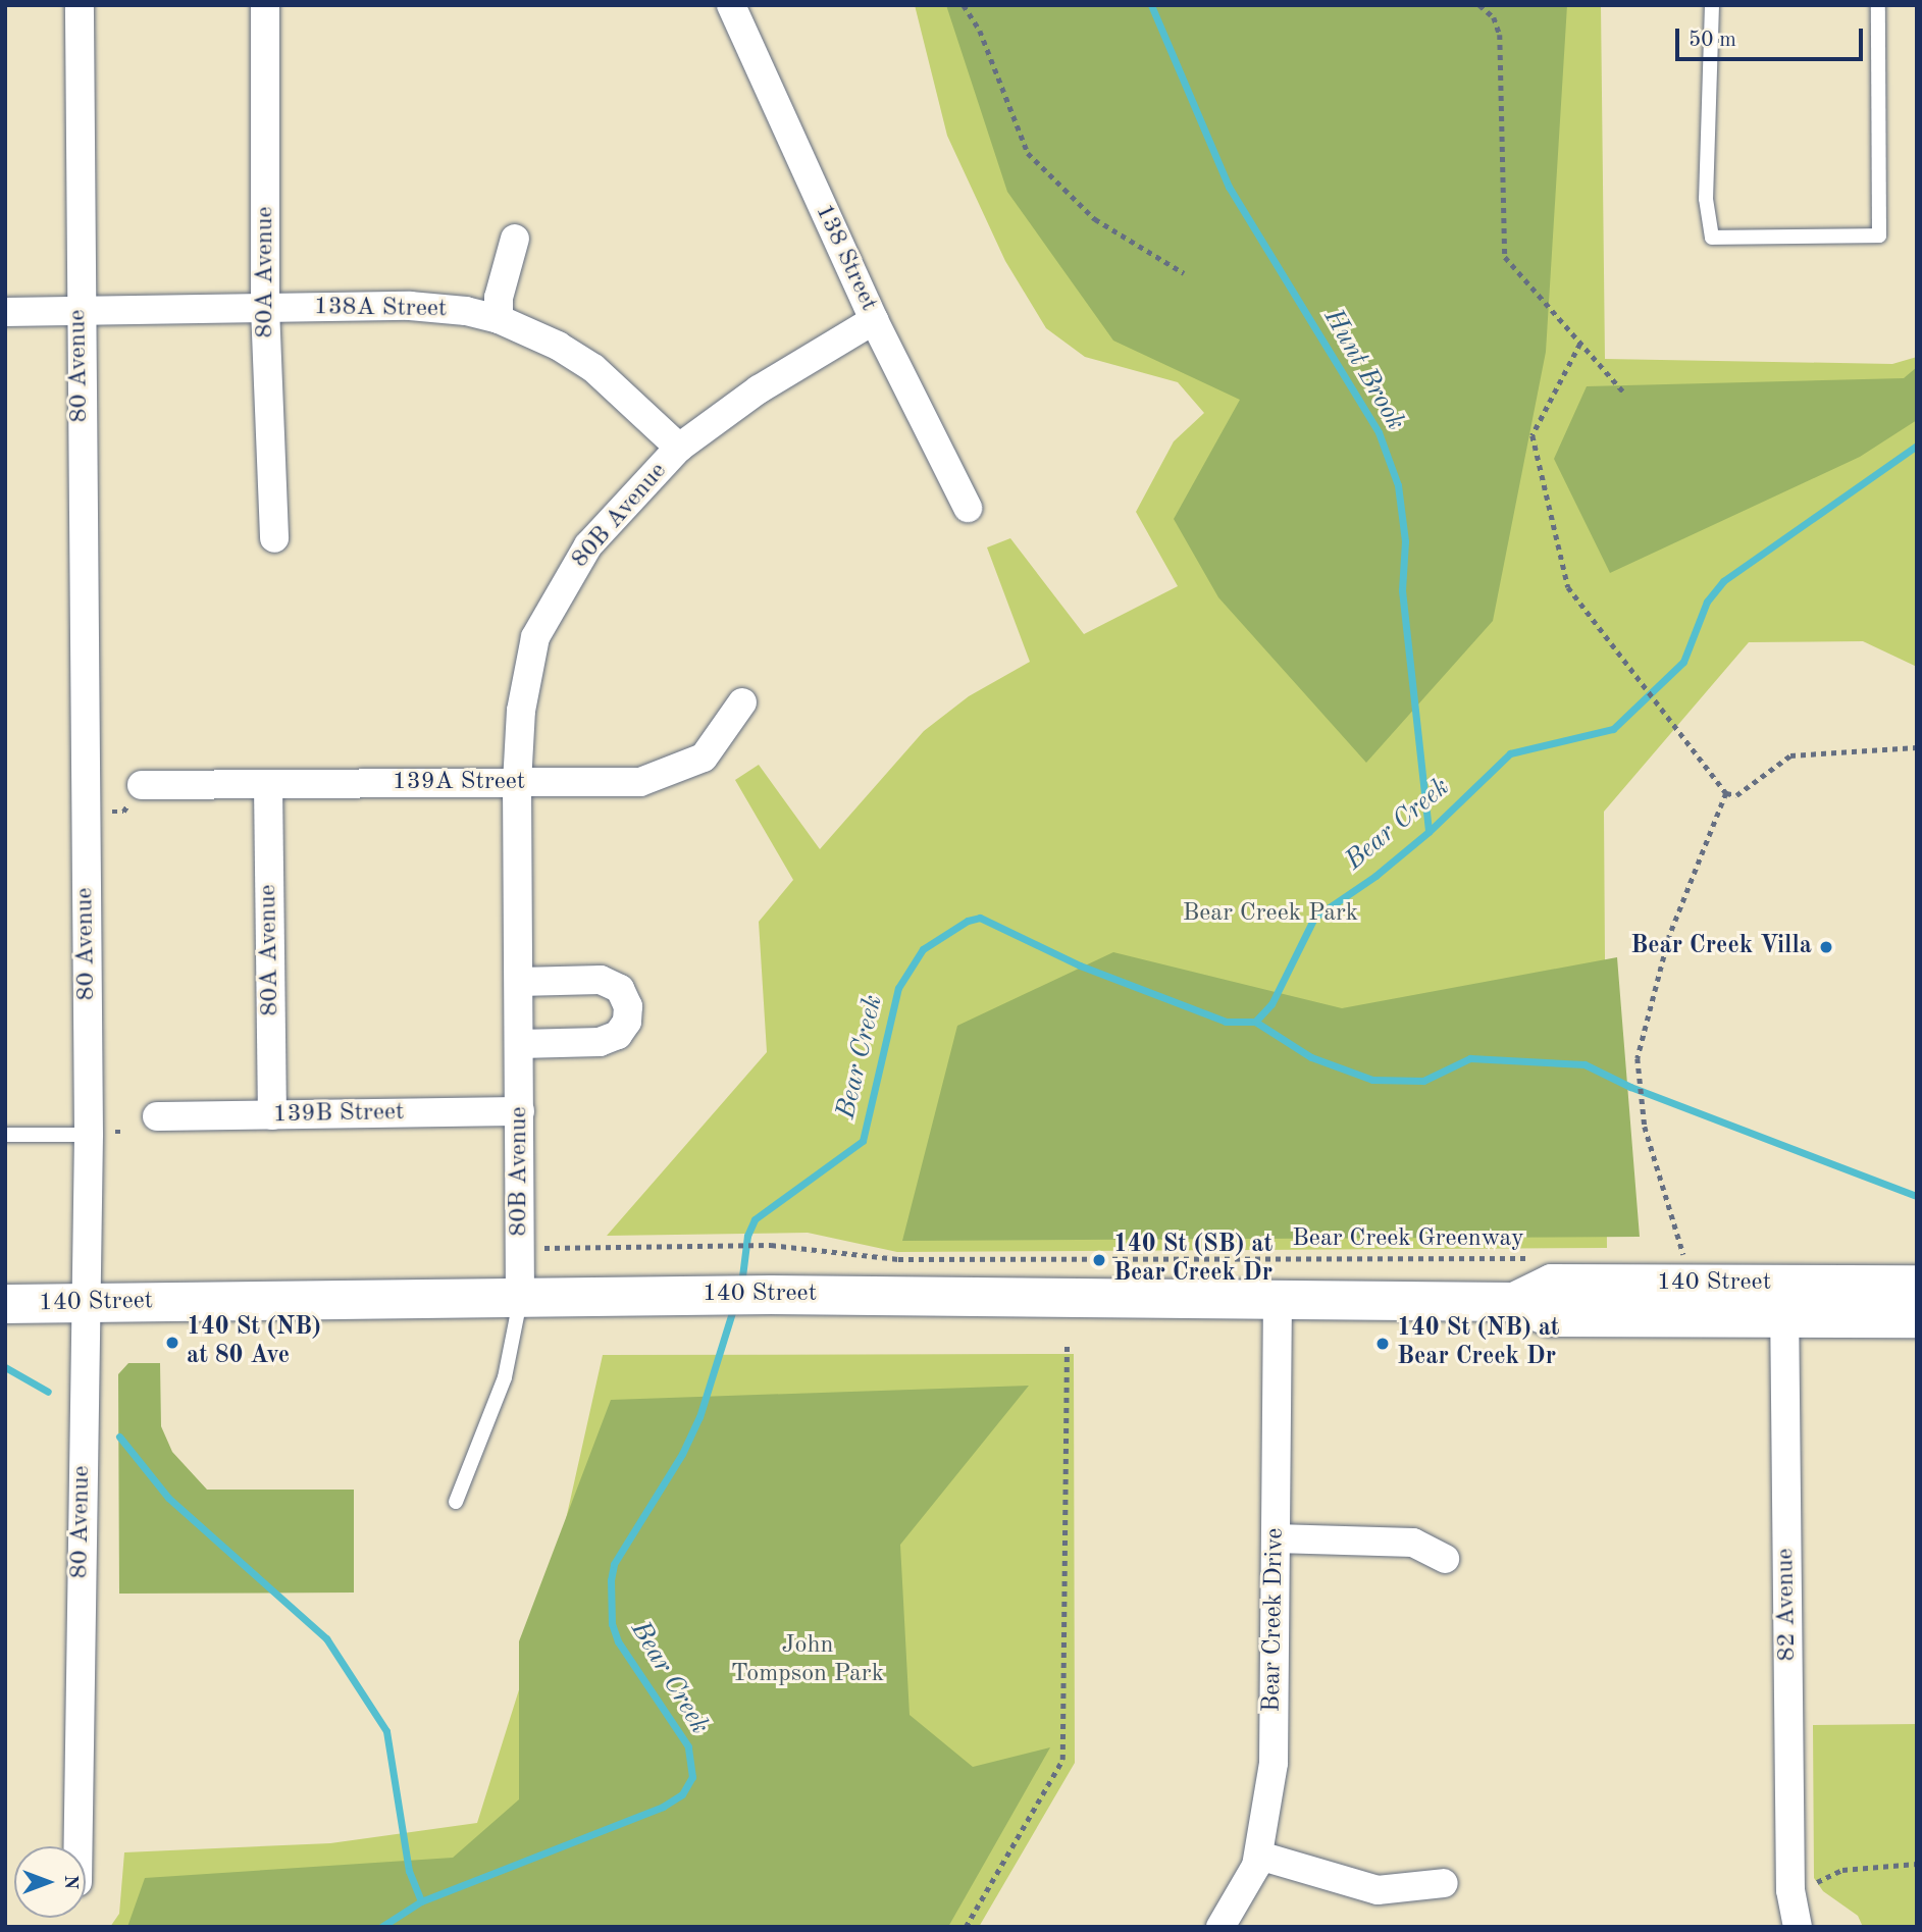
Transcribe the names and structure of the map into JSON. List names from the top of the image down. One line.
{"streets":{"main road":["140 Street"],"street":["138 Street","80A Avenue","138A Street","80 Avenue","80B Avenue","139A Street","139B Street","82 Avenue","Bear Creek Drive"],"path":["Bear Creek Greenway"]},"crossings":[["138 Street","80B Avenue"],["80A Avenue","138A Street"],["80A Avenue","139A Street"],["80A Avenue","139B Street"],["138A Street","80 Avenue"],["138A Street","80B Avenue"],["80 Avenue","140 Street"],["80B Avenue","139A Street"],["80B Avenue","139B Street"],["80B Avenue","140 Street"],["140 Street","82 Avenue"],["140 Street","Bear Creek Drive"]],"water":["Hunt Brook","Bear Creek"],"parks":["Bear Creek Park","John Tompson Park"],"places":["Bear Creek Villa","140 St (SB) at Bear Creek Dr","140 St (NB) at 80 Ave","140 St (NB) at Bear Creek Dr"],"scale_bar":"50 m","north":"right"}
